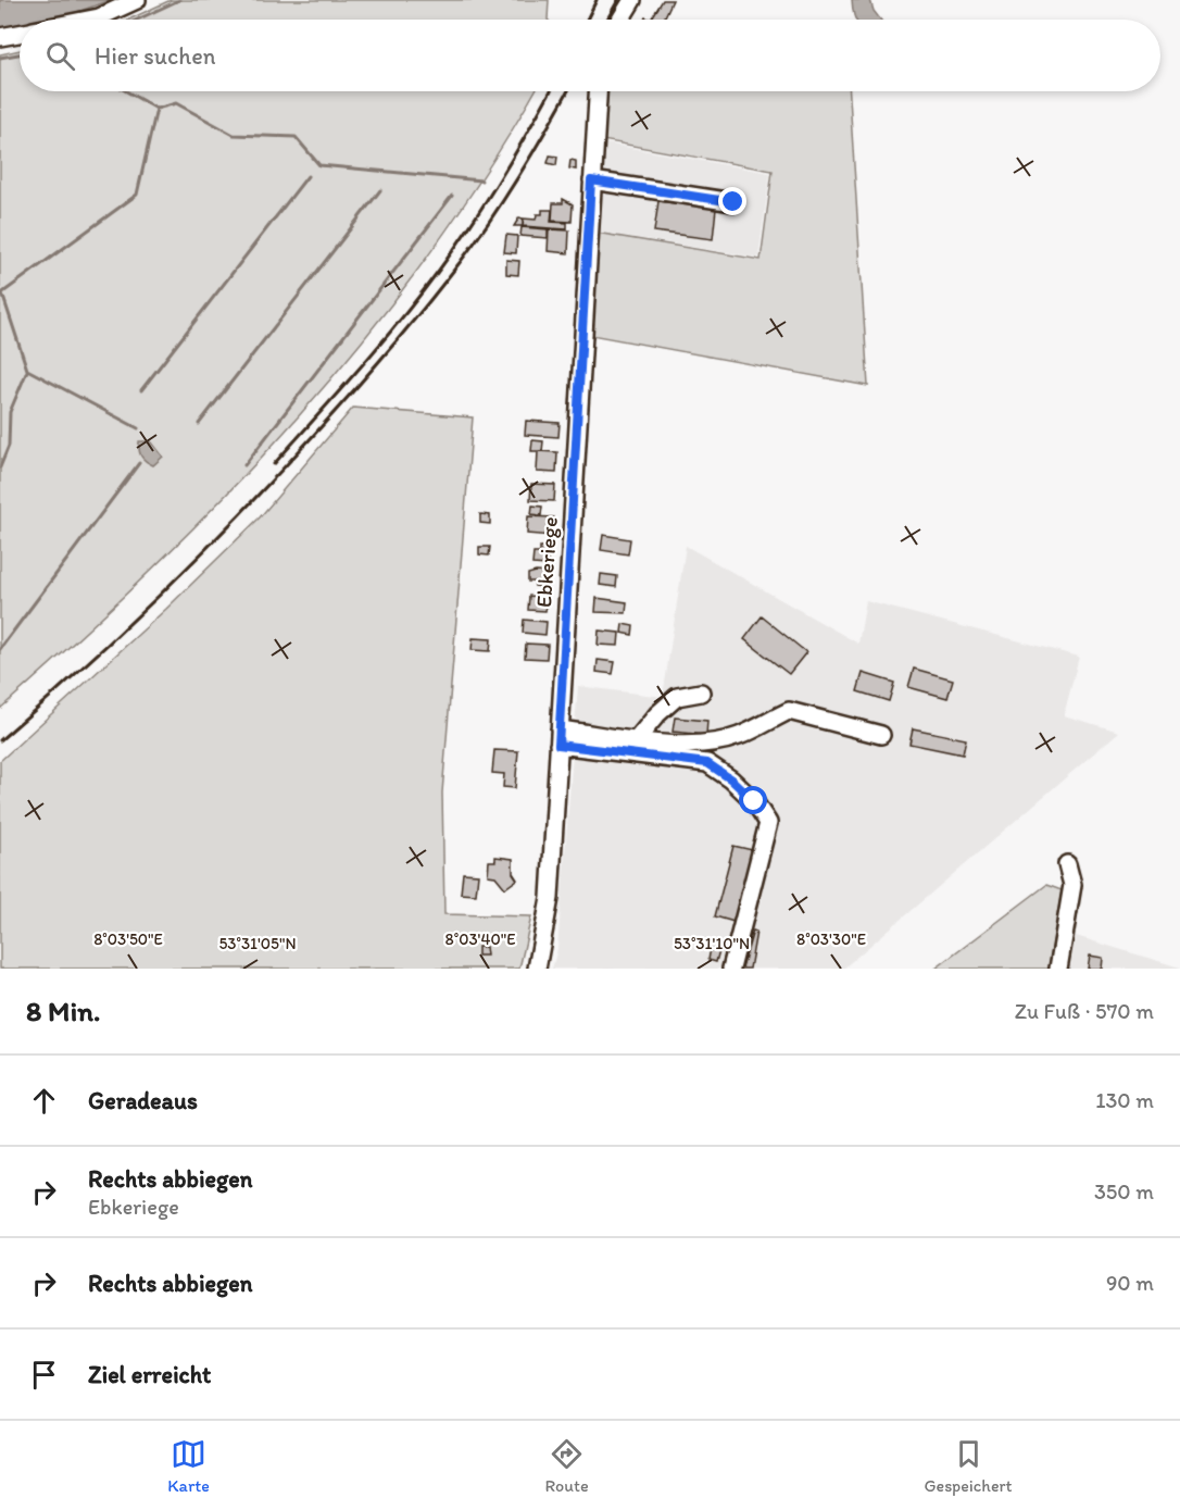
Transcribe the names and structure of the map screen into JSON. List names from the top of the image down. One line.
{"streets":{"street":["Ebkeriege"]},"page":{"search":"Hier suchen","heading":["8 Min.","Zu Fuß · 570 m"],"list":[["Geradeaus","130 m"],["Rechts abbiegen","Ebkeriege","350 m"],["Rechts abbiegen","90 m"],"Ziel erreicht"],"nav":["Karte","Route","Gespeichert"]},"coordinates":["8°03'50\"E","8°03'40\"E","8°03'30\"E","53°31'05\"N","53°31'10\"N"]}
